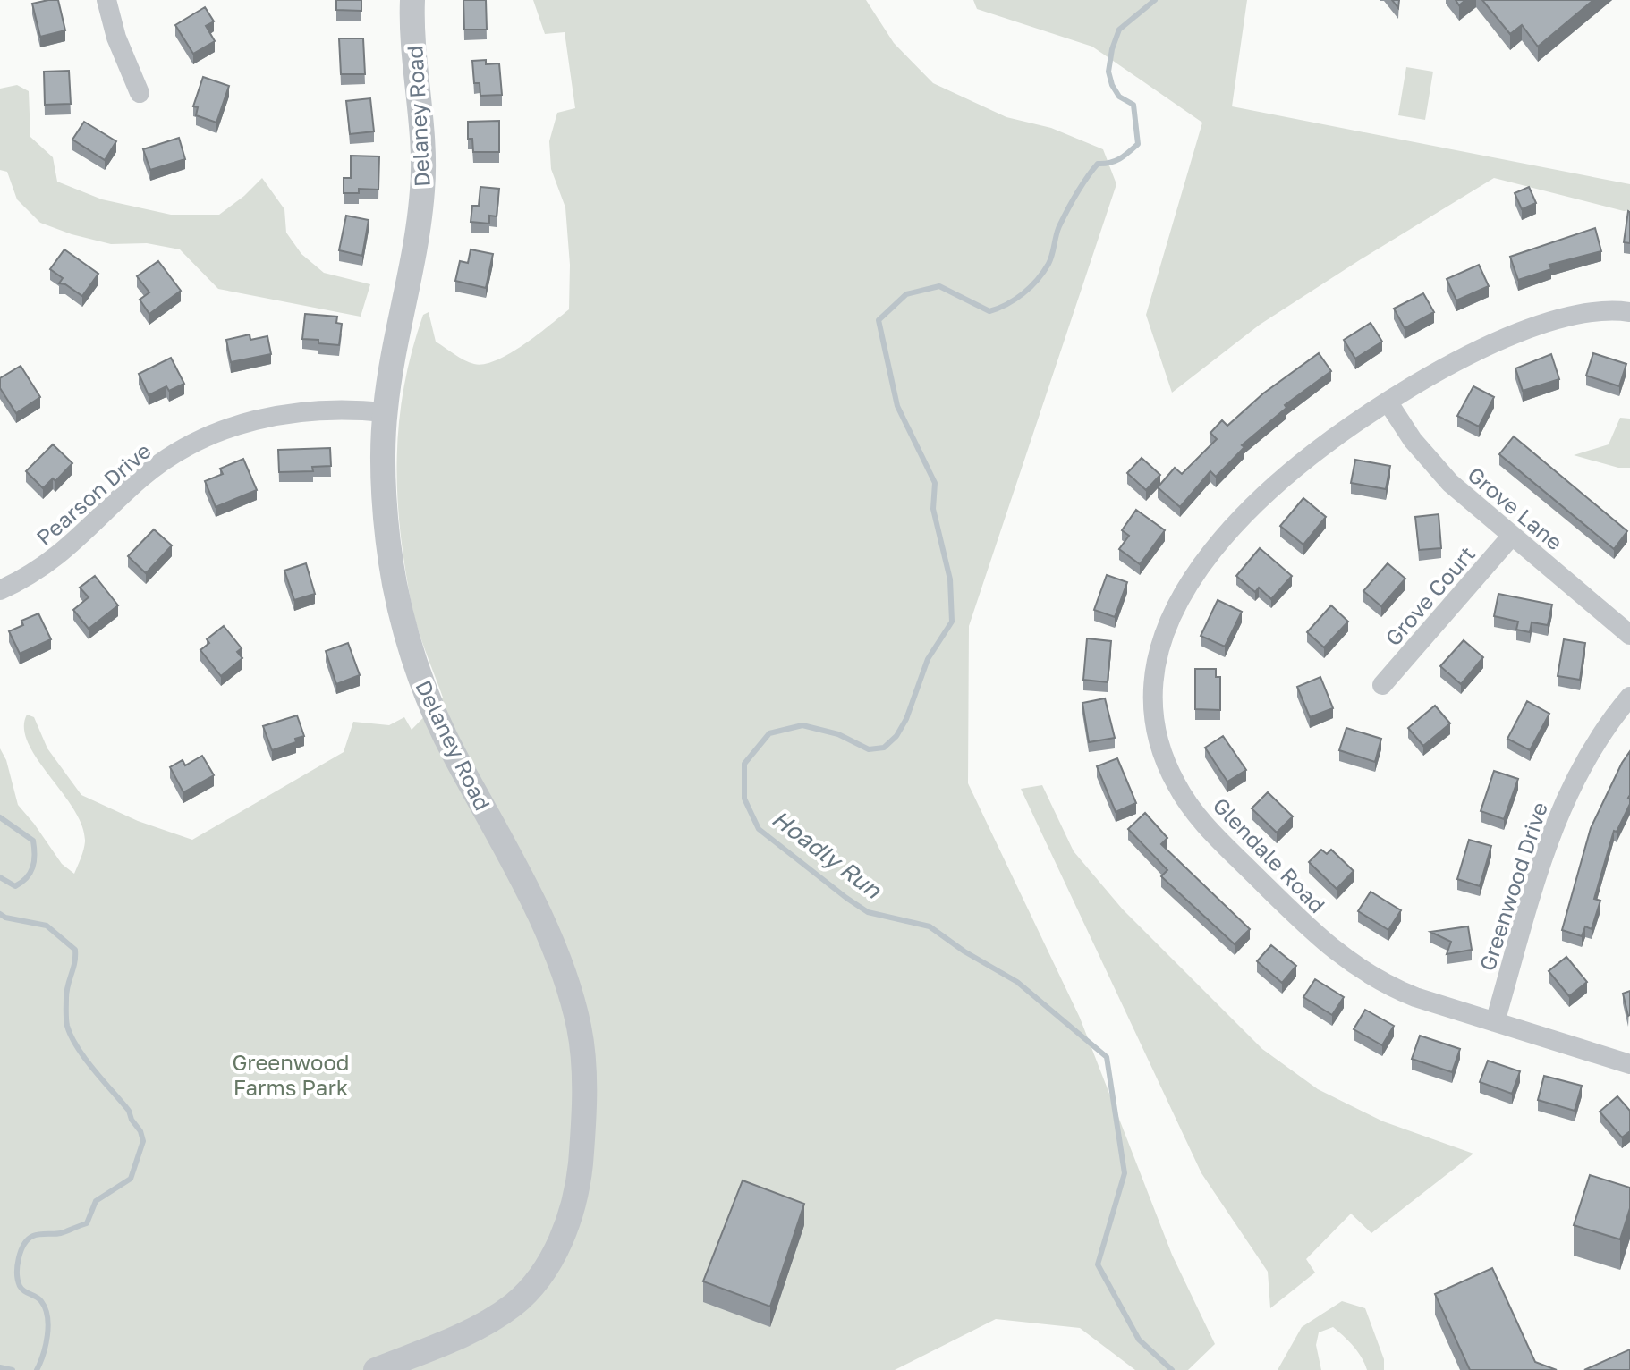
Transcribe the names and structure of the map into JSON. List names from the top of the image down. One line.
{"streets":{"street":["Delaney Road","Pearson Drive","Grove Lane","Grove Court","Glendale Road","Greenwood Drive"]},"crossings":[["Delaney Road","Pearson Drive"],["Grove Lane","Grove Court"],["Grove Lane","Glendale Road"],["Glendale Road","Greenwood Drive"]],"water":["Hoadly Run"],"parks":["Greenwood Farms Park"]}
